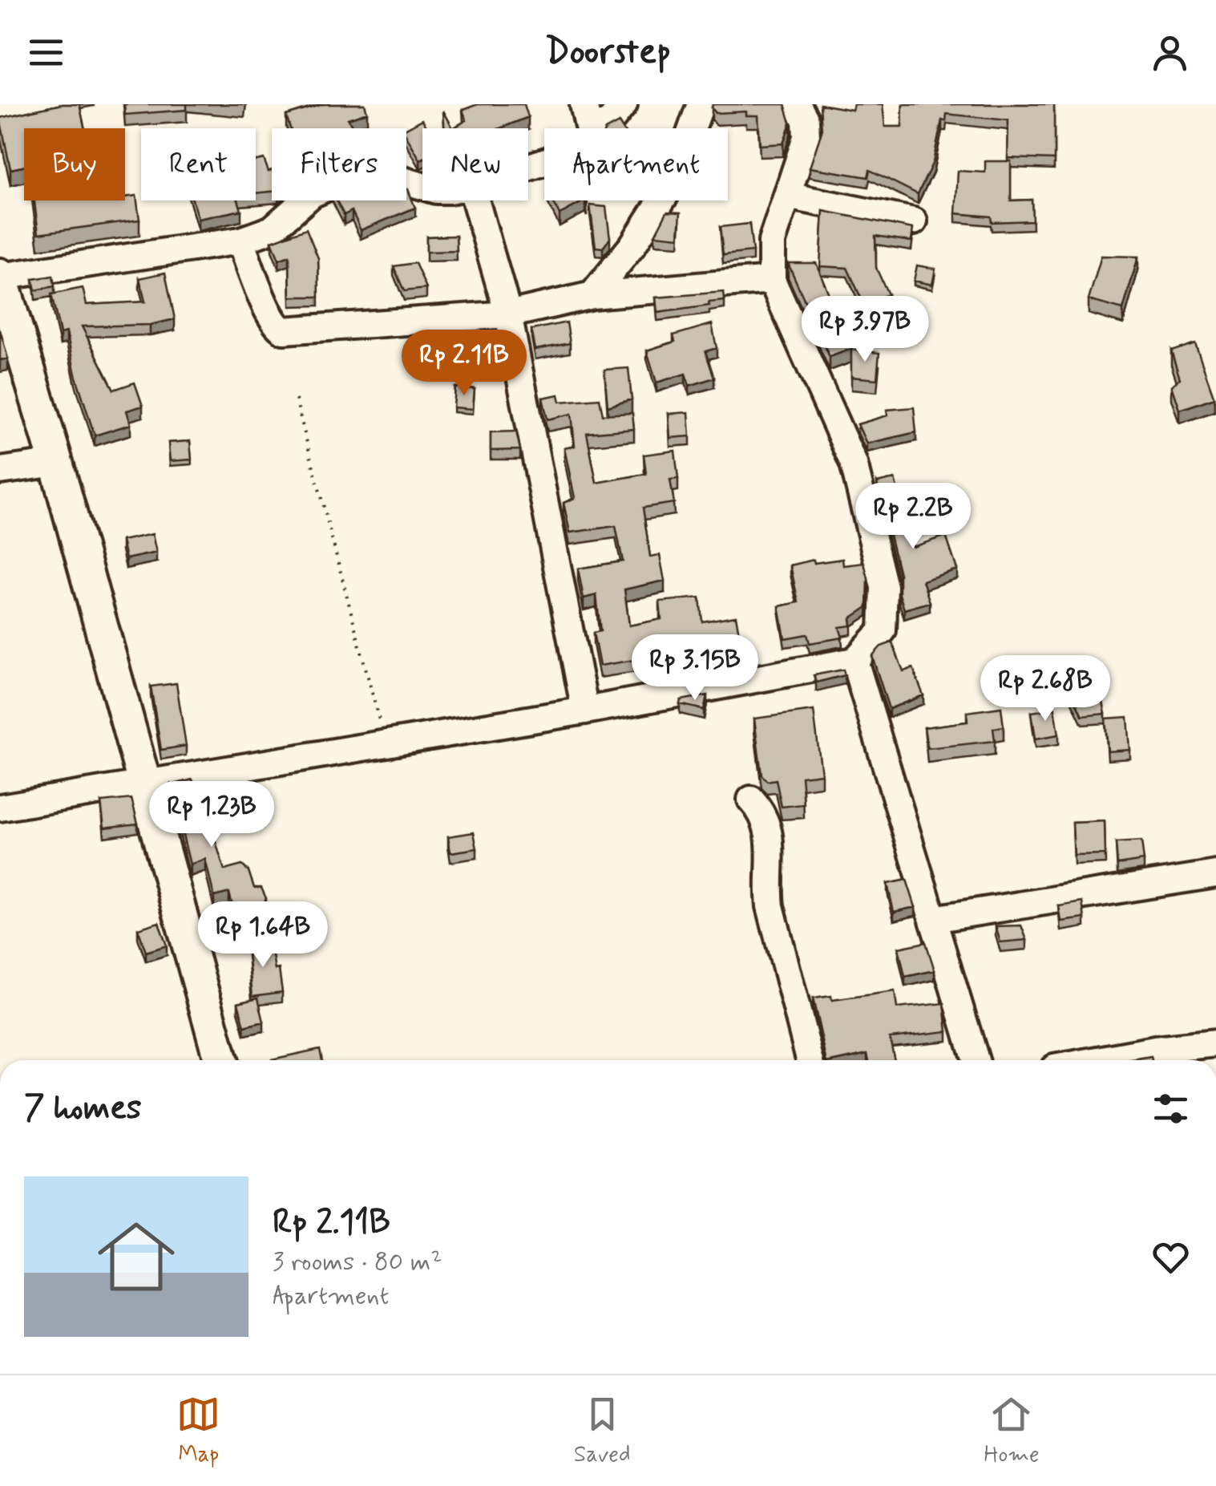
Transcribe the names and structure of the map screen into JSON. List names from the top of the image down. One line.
{"page":{"header":"Doorstep","chip":["Buy","Rent","Filters","New","Apartment"],"price":["Rp 3.97B","Rp 2.11B","Rp 2.2B","Rp 3.15B","Rp 2.68B","Rp 1.23B","Rp 1.64B"],"heading":"7 homes","list":[{"name":"Rp 2.11B","note":"3 rooms · 80 m² · Apartment"}],"tabs":["Map","Saved","Home"]}}
